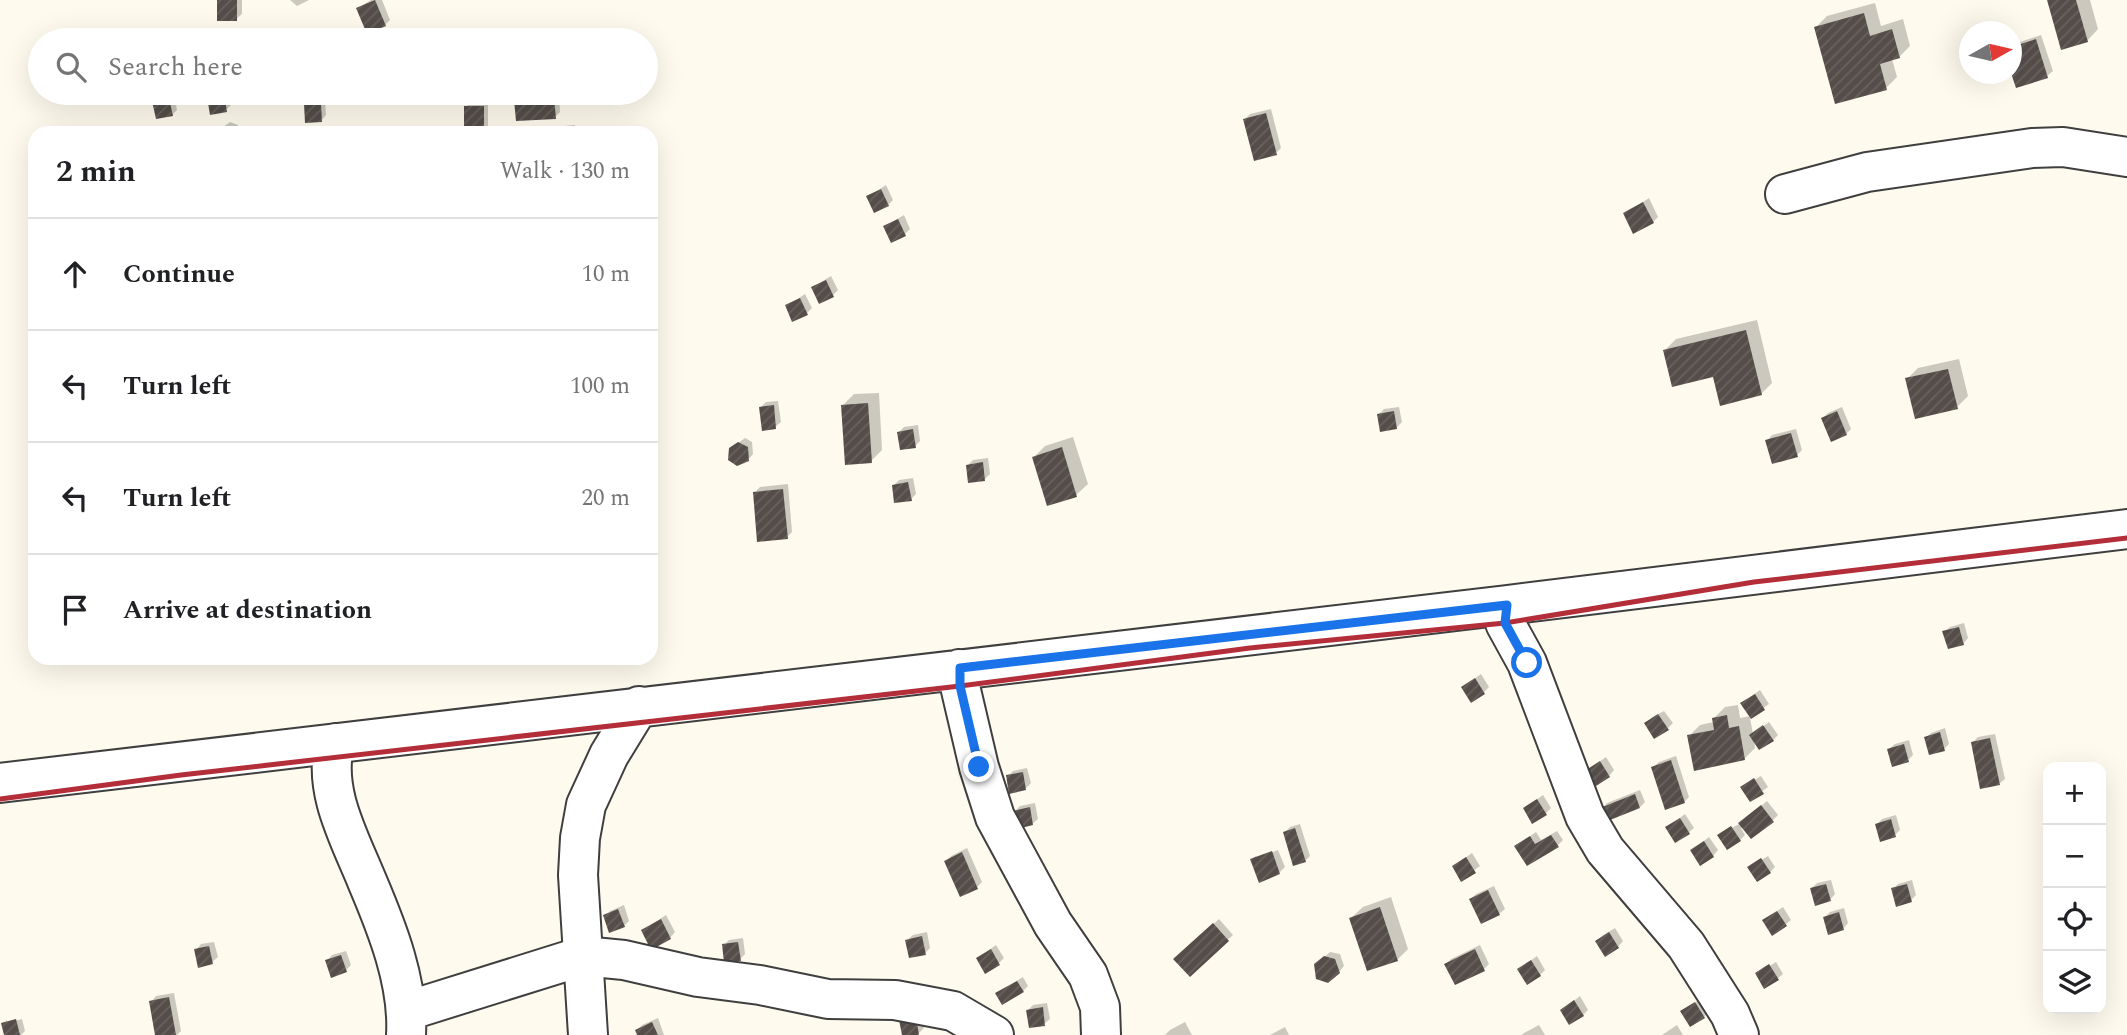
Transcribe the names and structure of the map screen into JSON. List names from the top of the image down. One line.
{"north":"right","page":{"search":"Search here","heading":["2 min","Walk · 130 m"],"list":[["Continue","10 m"],["Turn left","100 m"],["Turn left","20 m"],"Arrive at destination"],"map_buttons":["+","−"]}}
